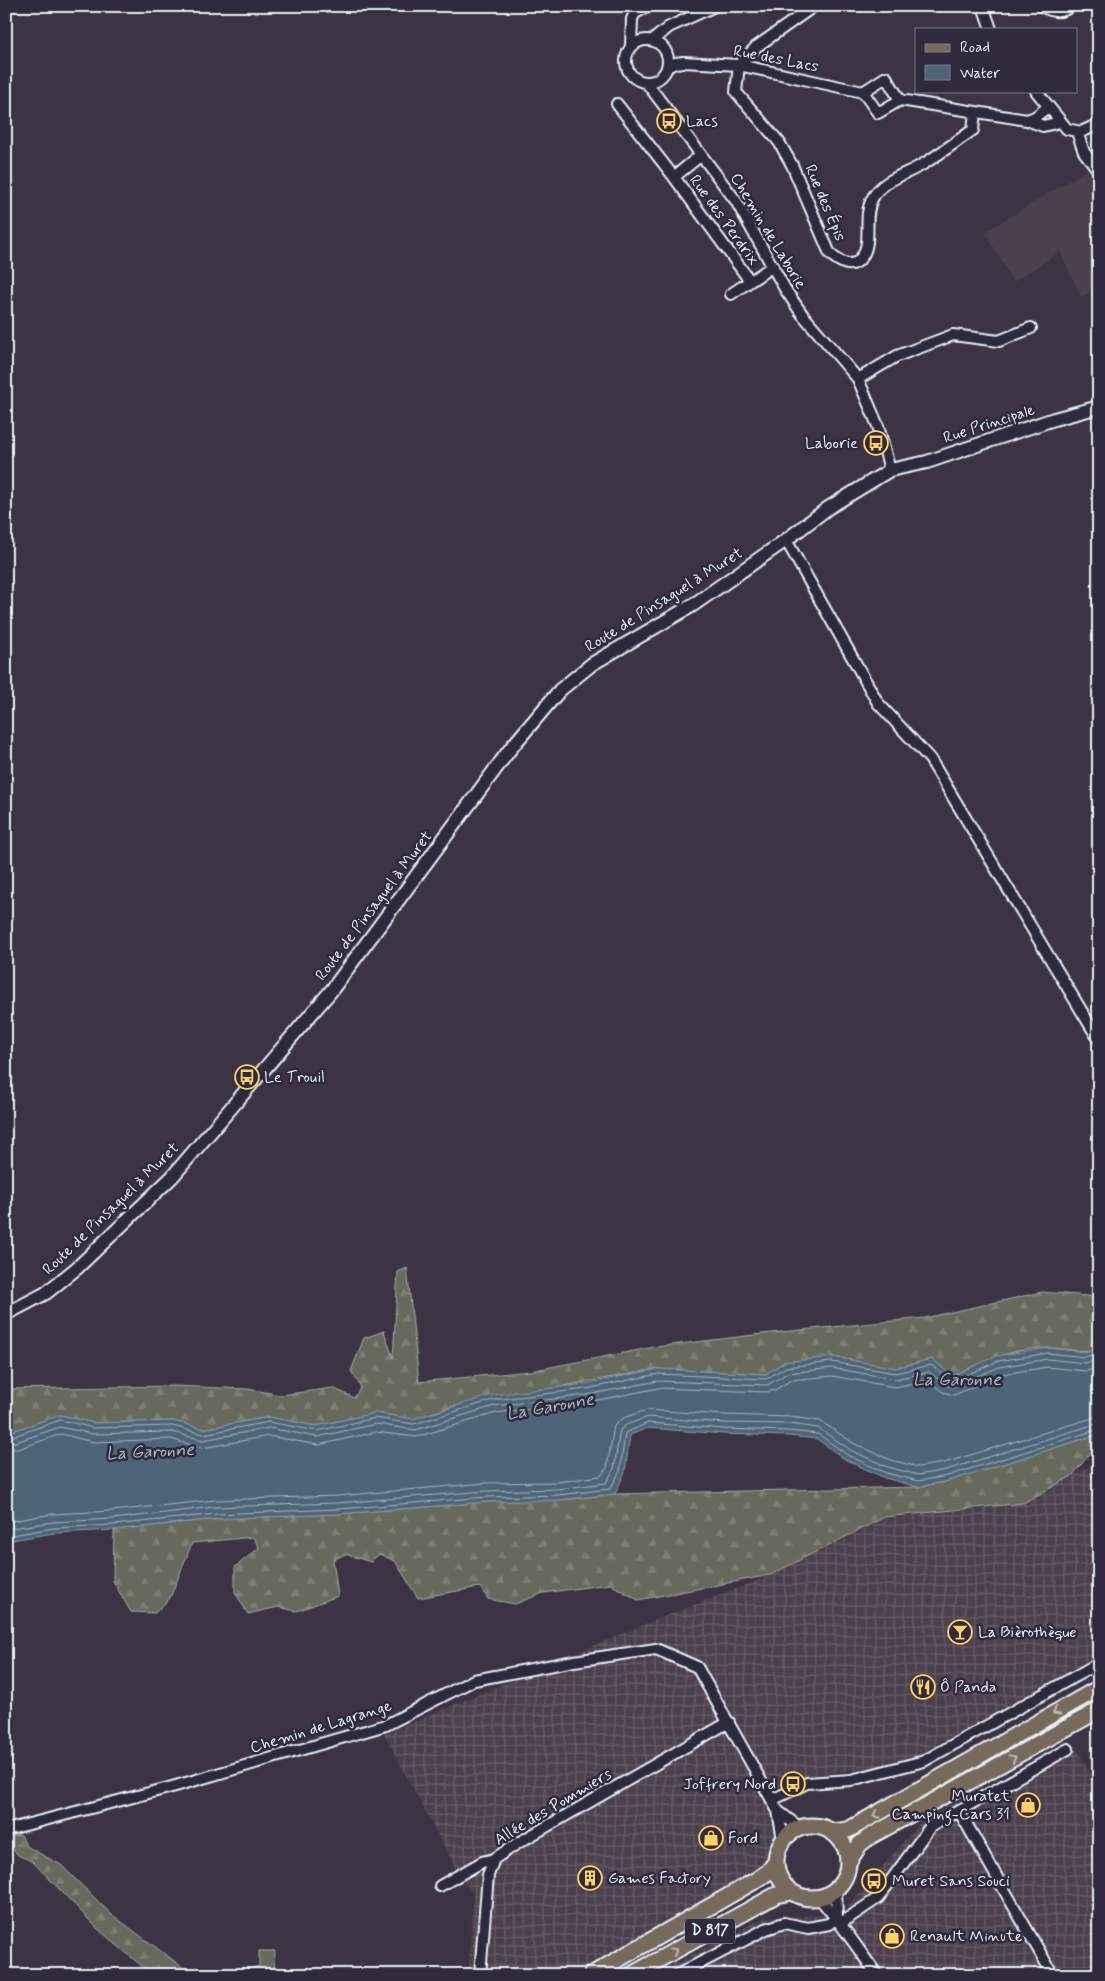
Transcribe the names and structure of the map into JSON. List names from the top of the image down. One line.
{"streets":{"main road":["D 817"],"street":["Rue des Lacs","Rue des Épis","Rue des Perdrix","Chemin de Laborie","Rue Principale","Route de Pinsaguel à Muret","Chemin de Lagrange","Allée des Pommiers"]},"crossings":[["Rue des Lacs","Rue des Épis"],["Rue des Lacs","Chemin de Laborie"],["Rue des Perdrix","Chemin de Laborie"],["Chemin de Laborie","Rue Principale"],["Rue Principale","Route de Pinsaguel à Muret"],["Chemin de Lagrange","Allée des Pommiers"]],"water":["La Garonne"],"places":{"bus stop":["Lacs","Laborie","Le Trouil","Joffrery Nord","Muret Sans Souci"],"bar":["La Bièrothèque"],"restaurant":["Ô Panda"],"shop":["Muratet Camping-Cars 31","Ford","Renault Minute"],"building":["Games Factory"]},"legend":["Road","Water"]}
